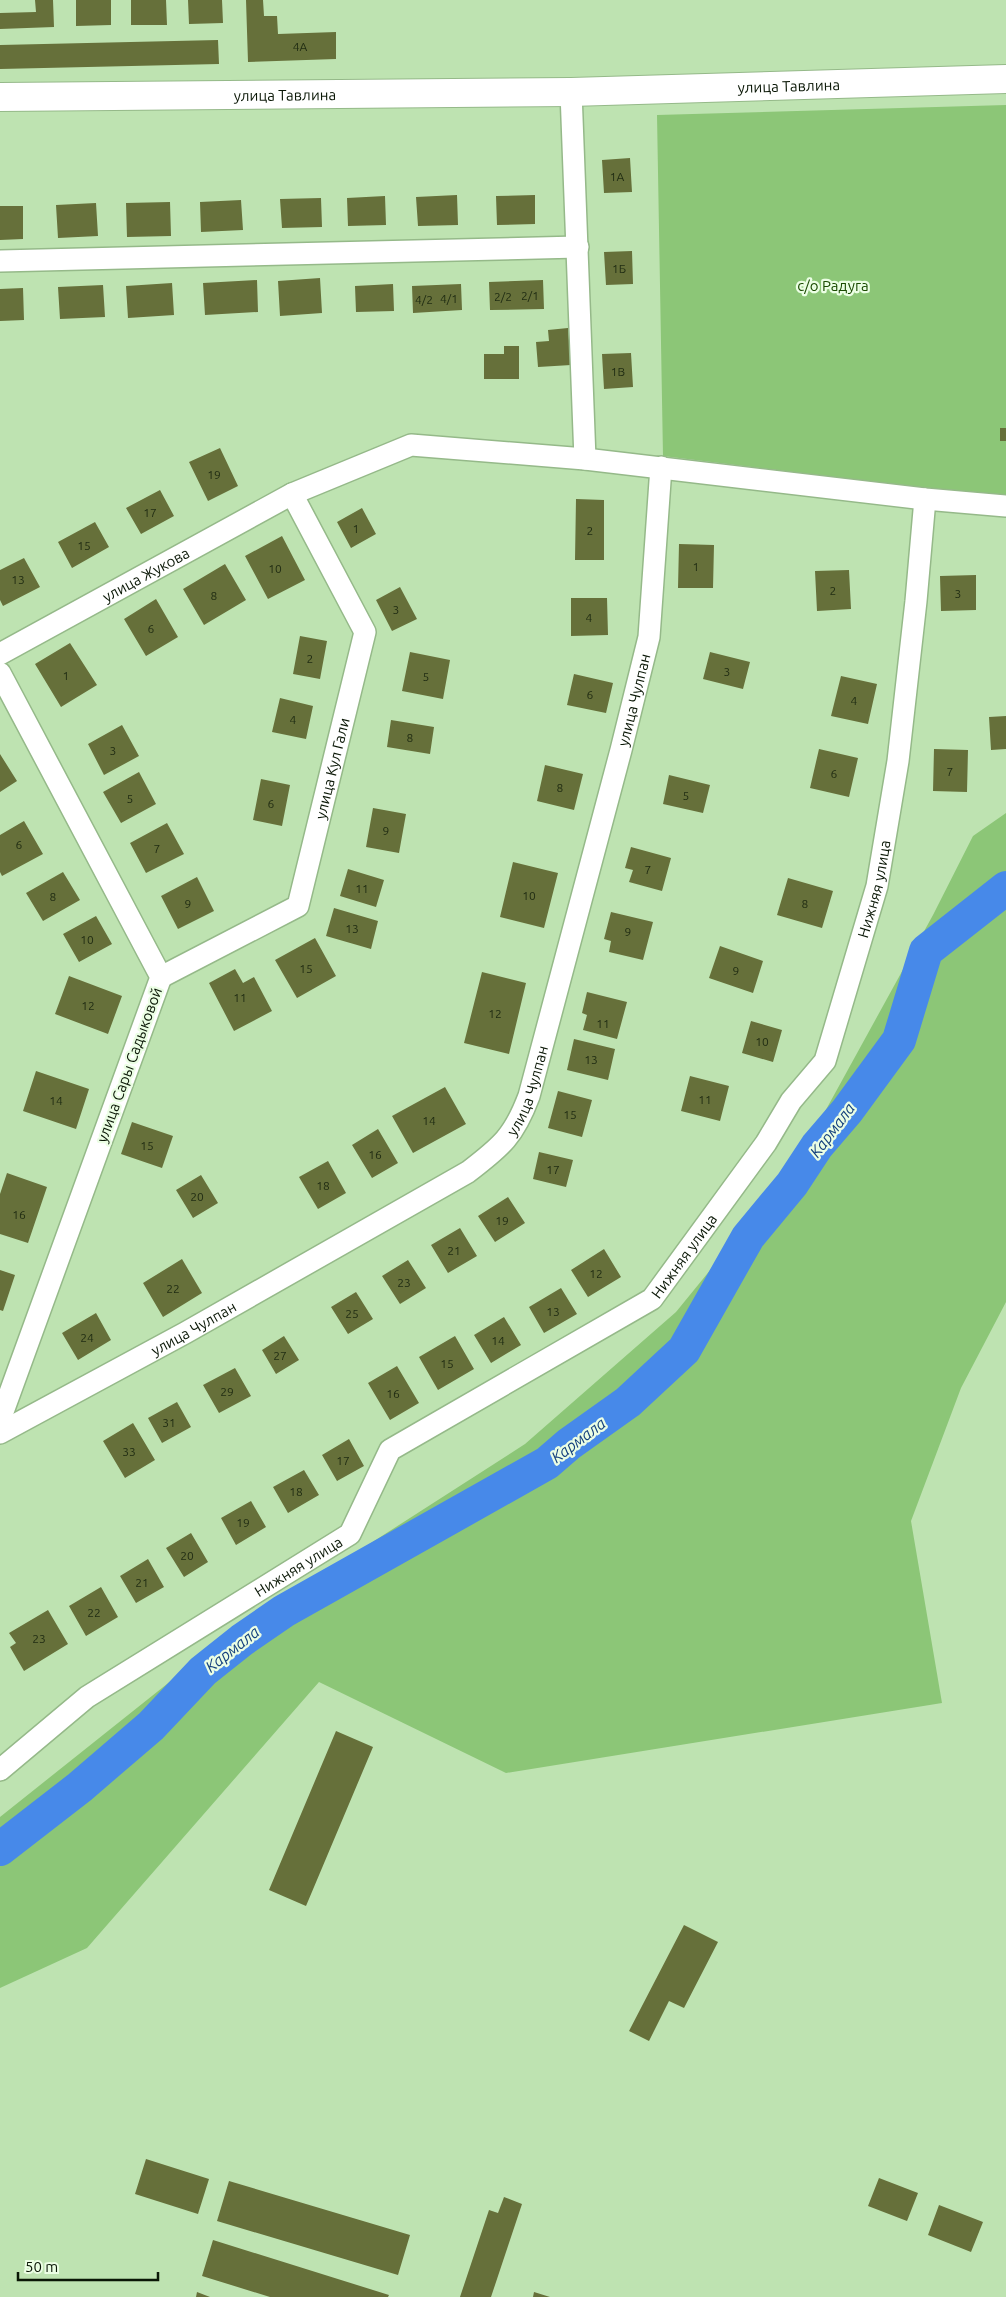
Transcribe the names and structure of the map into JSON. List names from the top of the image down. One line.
{"streets":{"main road":["улица Тавлина"],"street":["улица Жукова","улица Чулпан","улица Кул Гали","Нижняя улица","улица Сары Садыковой"]},"crossings":[["улица Жукова","улица Чулпан"],["улица Жукова","улица Кул Гали"],["улица Жукова","Нижняя улица"],["улица Кул Гали","улица Сары Садыковой"]],"water":["Кармала"],"parks":["с/о Радуга"],"house_numbers":["4А","1А","1Б","2/1","2/2","4/1","4/2","1В","19","17","1","2","15","1","10","13","2","3","8","3","4","6","2","3","1","5","6","4","4","8","3","7","6","8","5","5","6","9","6","7","7","11","10","8","9","8","13","9","10","15","9","11","12","12","11","10","13","11","14","15","14","15","16","17","18","20","16","19","21","12","23","22","13","25","24","14","27","15","29","16","31","33","17","18","19","20","21","22","23"],"scale_bar":"50 m"}
